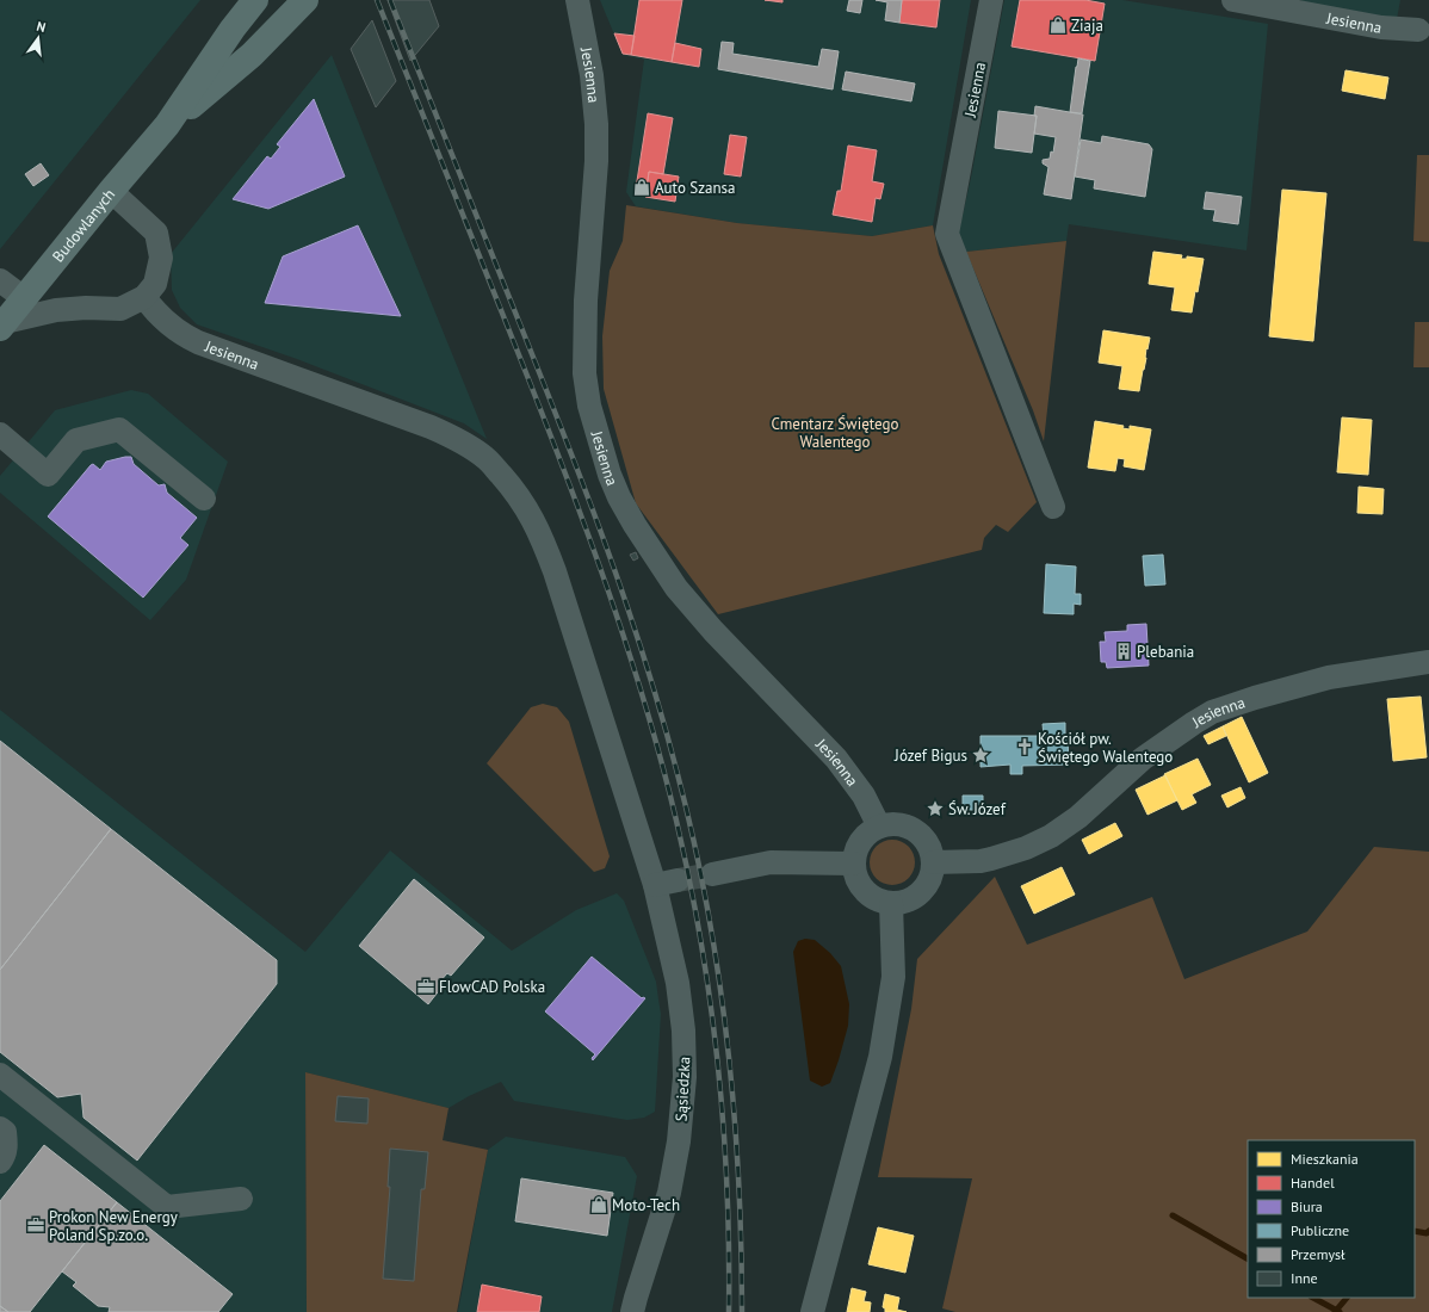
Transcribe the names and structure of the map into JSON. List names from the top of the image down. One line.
{"streets":{"main road":["Budowlanych"],"street":["Jesienna","Sąsiedzka"]},"crossings":[["Jesienna","Sąsiedzka"]],"parks":["Cmentarz Świętego Walentego"],"places":{"shop":["Ziaja","Auto Szansa","Moto-Tech"],"building":["Plebania"],"church":["Kościół pw. Świętego Walentego"],"place":["Józef Bigus","Św. Józef"],"office":["FlowCAD Polska","Prokon New Energy Poland Sp.zo.o."]},"legend":["Mieszkania","Handel","Biura","Publiczne","Przemysł","Inne"],"north":"top"}
